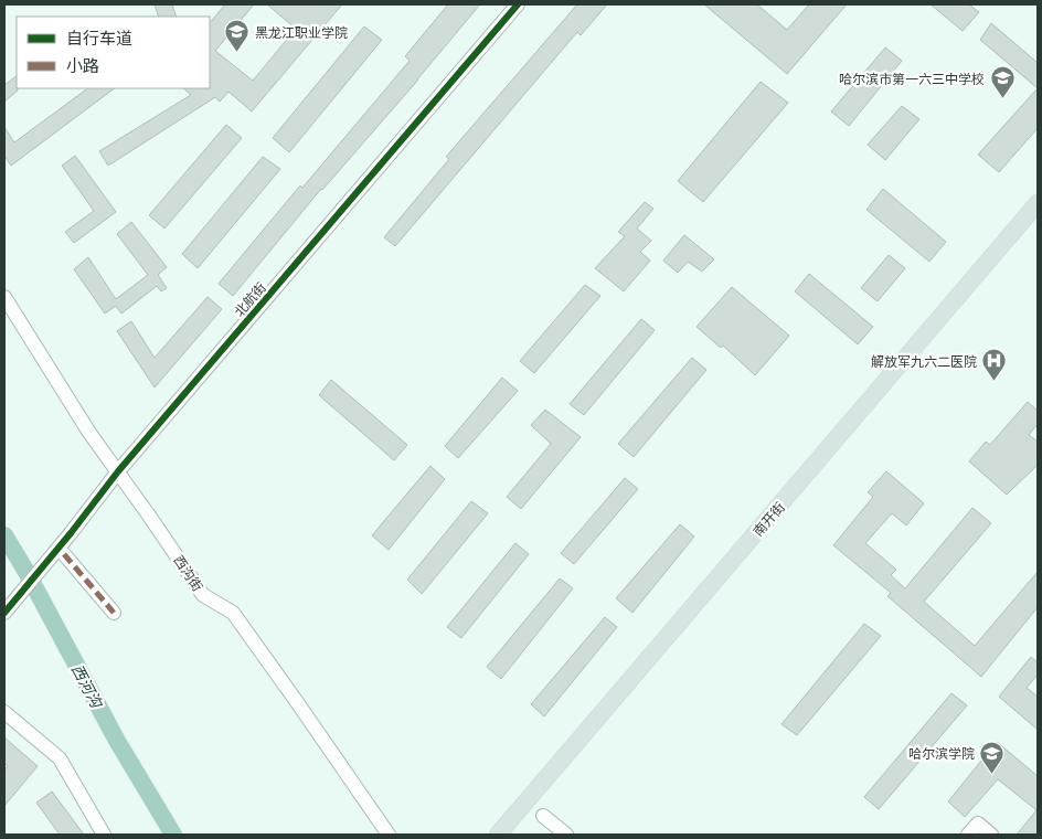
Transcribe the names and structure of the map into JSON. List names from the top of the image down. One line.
{"streets":{"main road":["南开街"],"street":["北航街","西沟街"]},"crossings":[["北航街","西沟街"]],"water":["西河沟"],"places":{"school or university":["黑龙江职业学院","哈尔滨市第一六三中学校","哈尔滨学院"],"hospital":["解放军九六二医院"]},"legend":["自行车道","小路"]}
